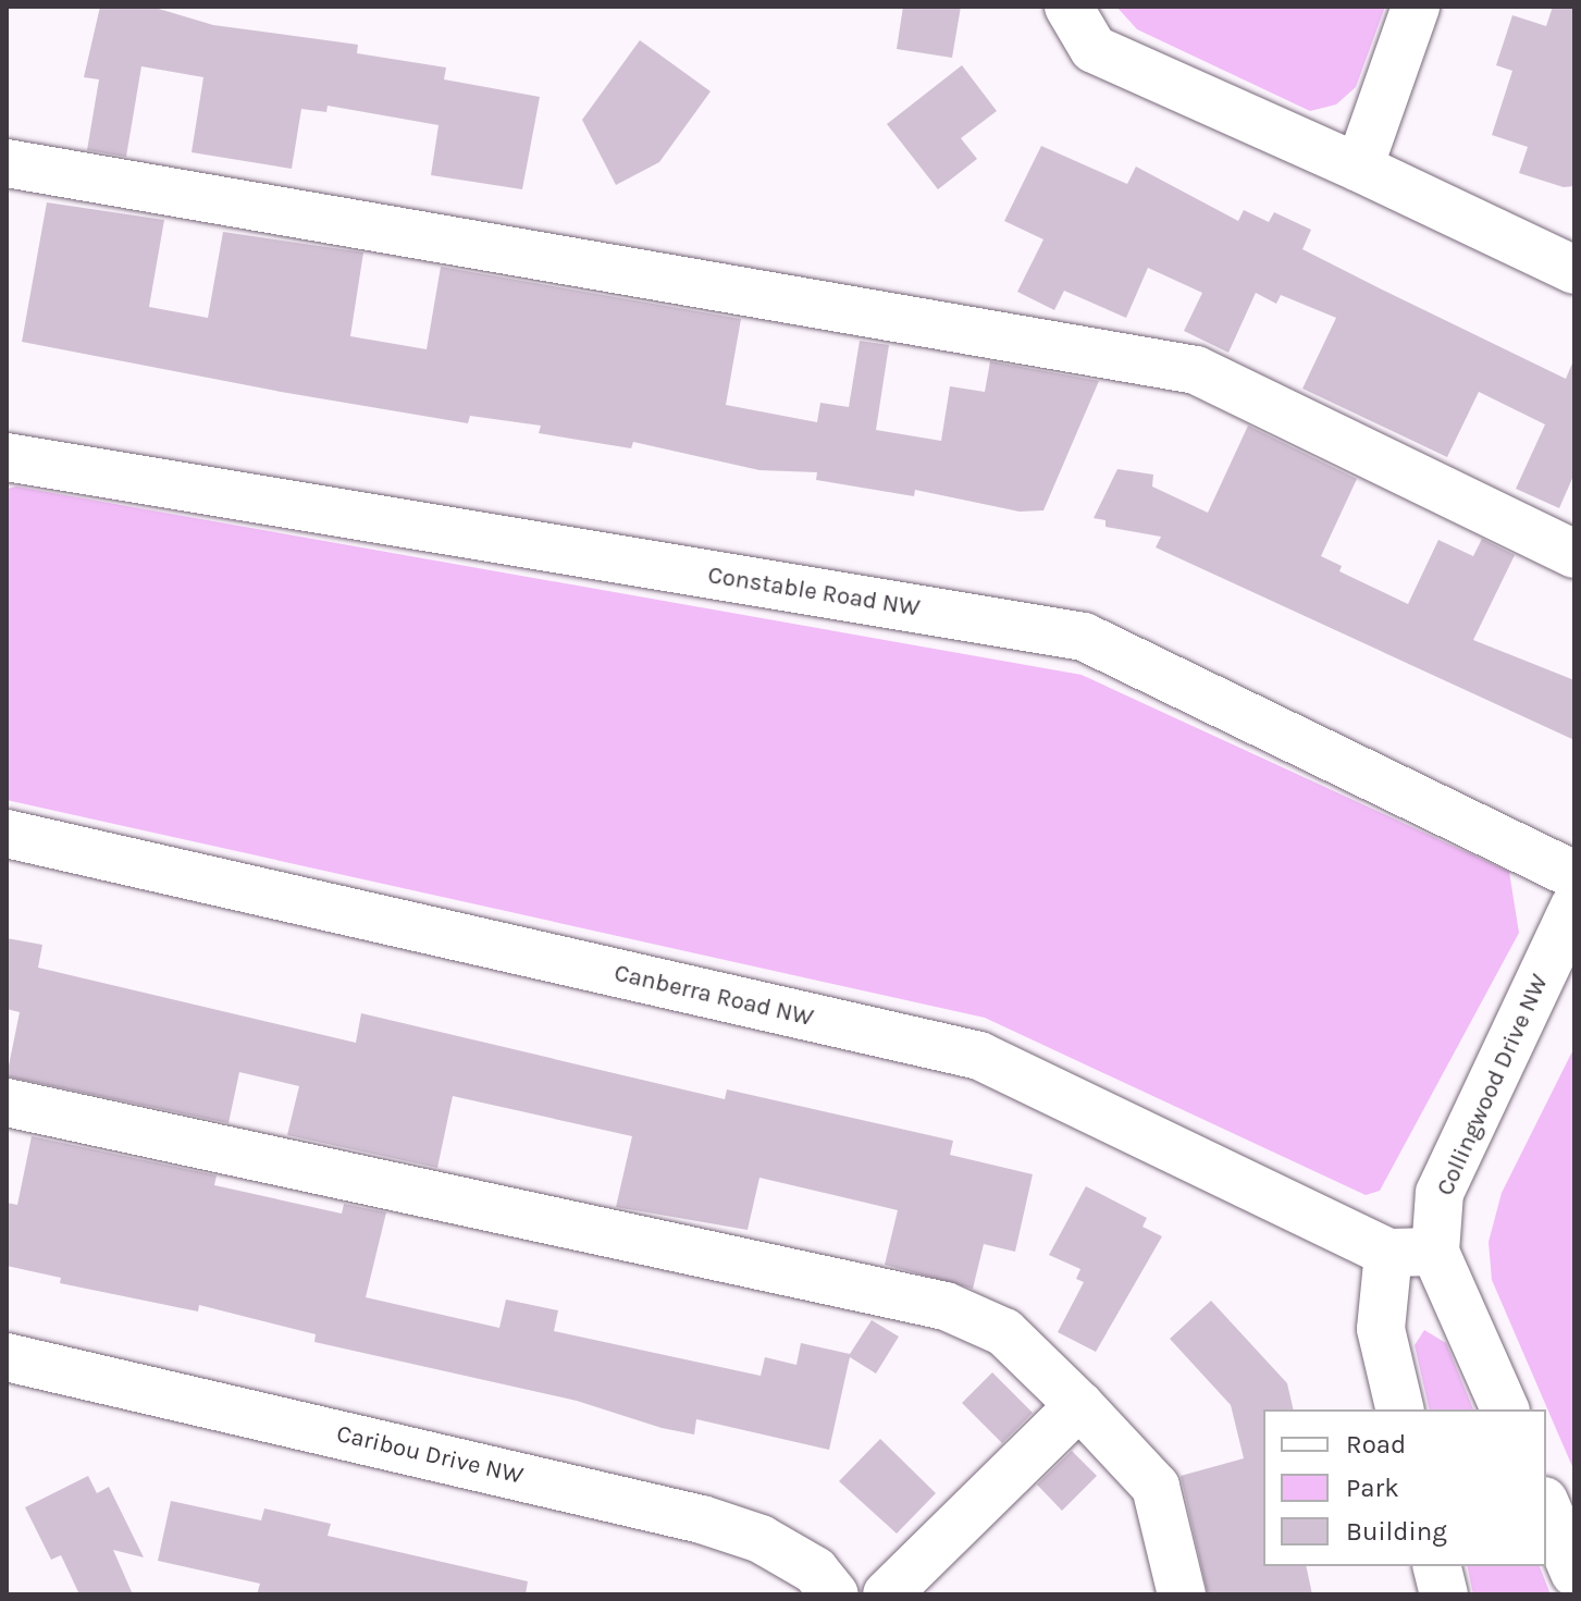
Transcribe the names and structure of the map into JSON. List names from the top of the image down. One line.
{"streets":{"street":["Constable Road NW","Canberra Road NW","Collingwood Drive NW","Caribou Drive NW"]},"crossings":[["Canberra Road NW","Collingwood Drive NW"]],"legend":["Road","Park","Building"]}
